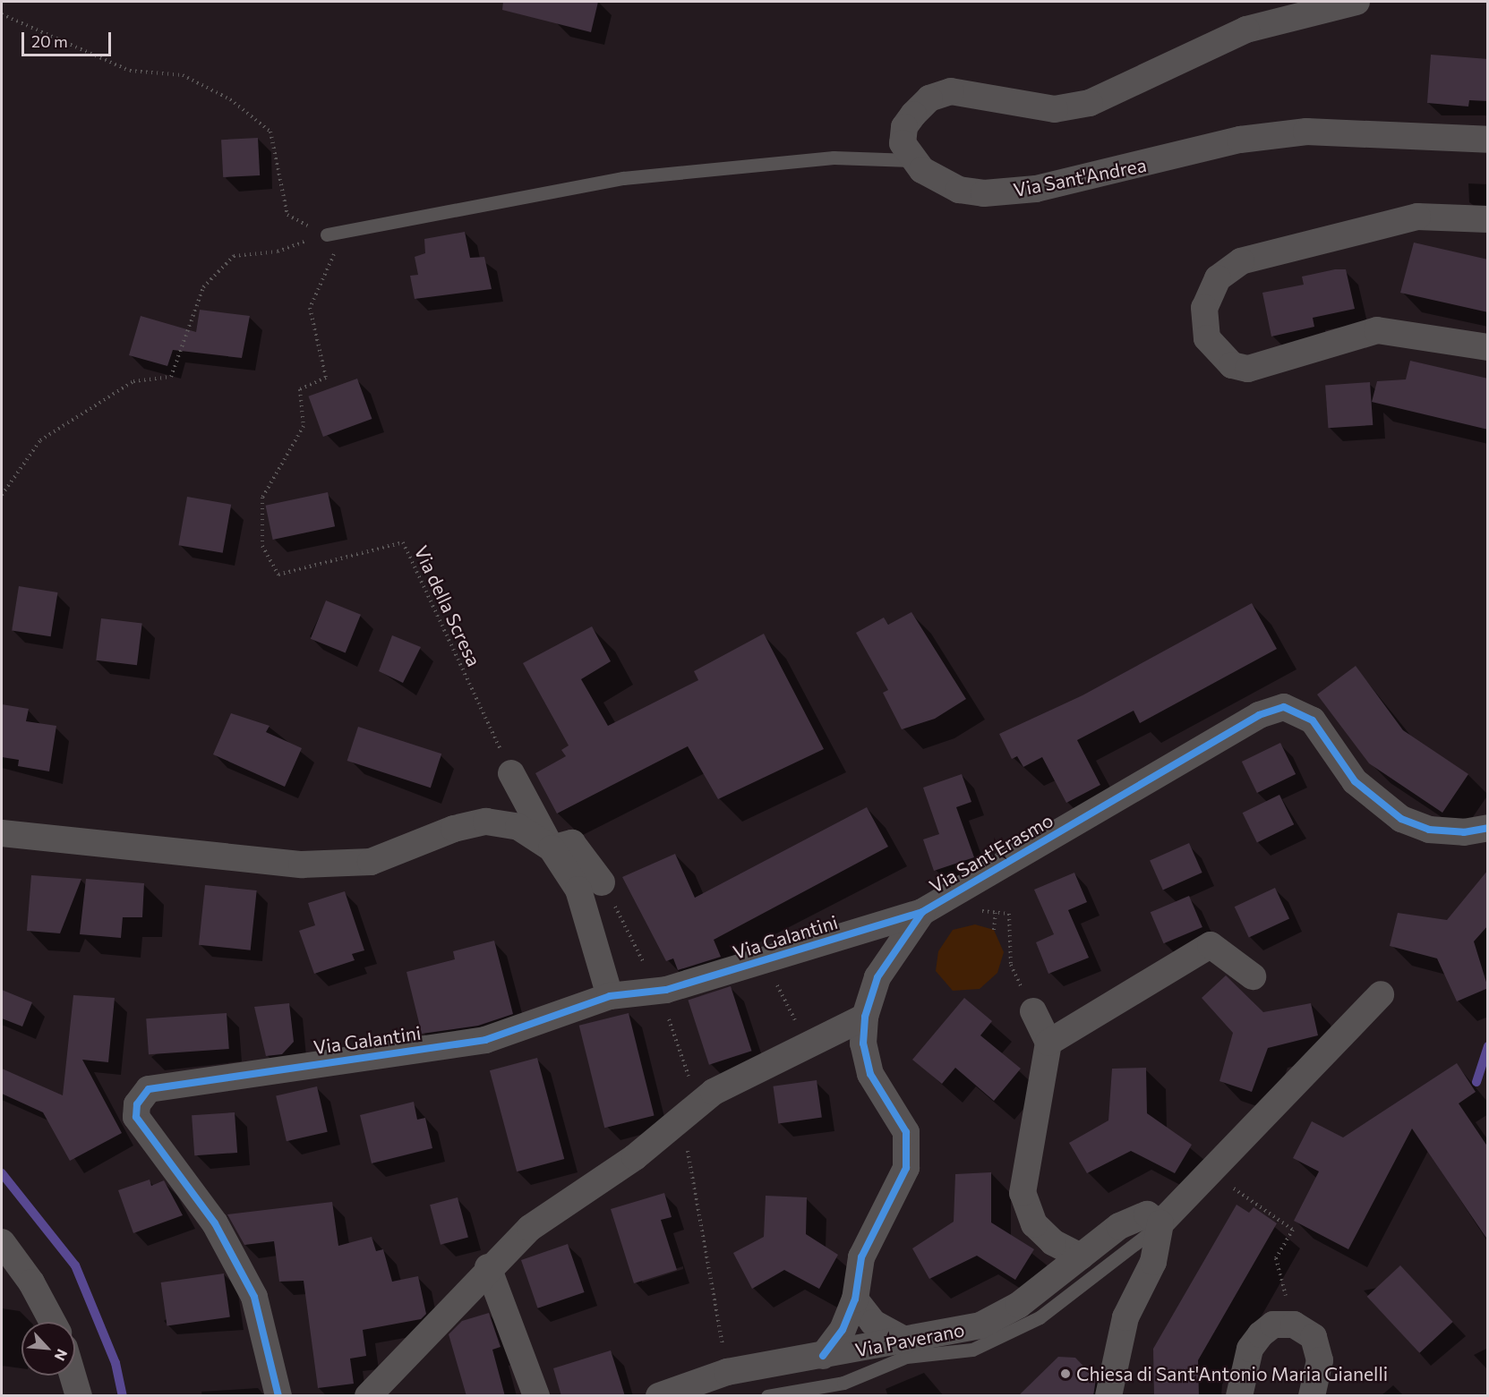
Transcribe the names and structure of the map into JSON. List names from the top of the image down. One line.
{"streets":{"street":["Via Sant'Andrea","Via Sant'Erasmo","Via Galantini","Via Paverano"],"path":["Via della Scresa"]},"crossings":[["Via Sant'Erasmo","Via Galantini"],["Via Sant'Erasmo","Via Paverano"]],"places":["Chiesa di Sant'Antonio Maria Gianelli"],"scale_bar":"20 m","north":"bottom right"}
